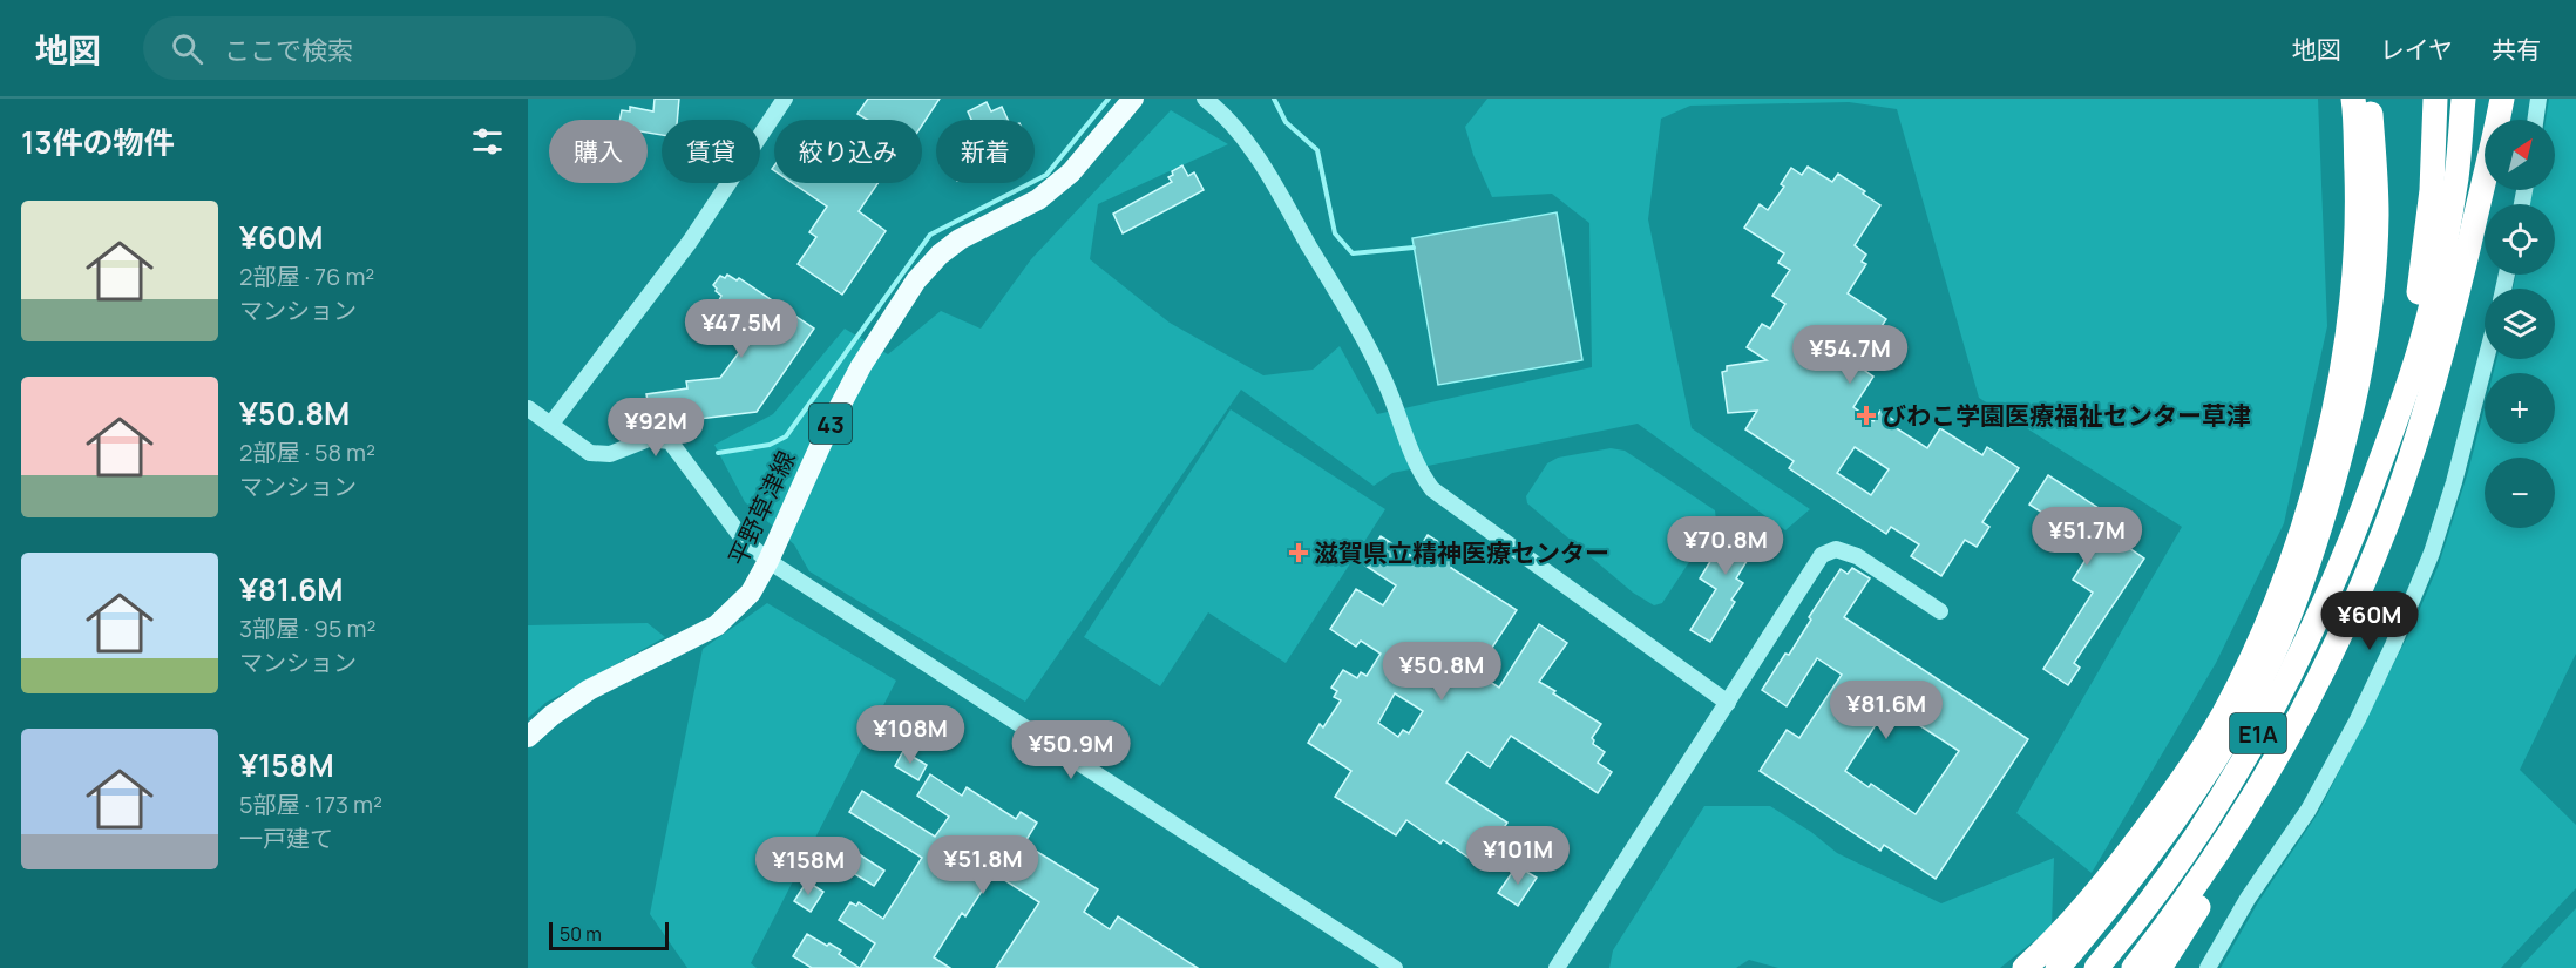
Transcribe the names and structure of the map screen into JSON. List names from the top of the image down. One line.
{"streets":{"highway":["E1A"],"main road":["43","平野草津線"]},"places":{"health":["びわこ学園医療福祉センター草津","滋賀県立精神医療センター"]},"scale_bar":"50 m","north":"top right","page":{"header":"地図","search":"ここで検索","nav":["地図","レイヤ","共有"],"heading":"13件の物件","map_buttons":["+","−"],"chip":["購入","賃貸","絞り込み","新着"],"list":[{"name":"¥60M","note":"2部屋 · 76 m² · マンション"},{"name":"¥50.8M","note":"2部屋 · 58 m² · マンション"},{"name":"¥81.6M","note":"3部屋 · 95 m² · マンション"},{"name":"¥158M","note":"5部屋 · 173 m² · 一戸建て"}],"price":["¥47.5M","¥54.7M","¥92M","¥51.7M","¥70.8M","¥60M","¥50.8M","¥81.6M","¥108M","¥50.9M","¥101M","¥51.8M","¥158M"],"scale":"50 m"}}
